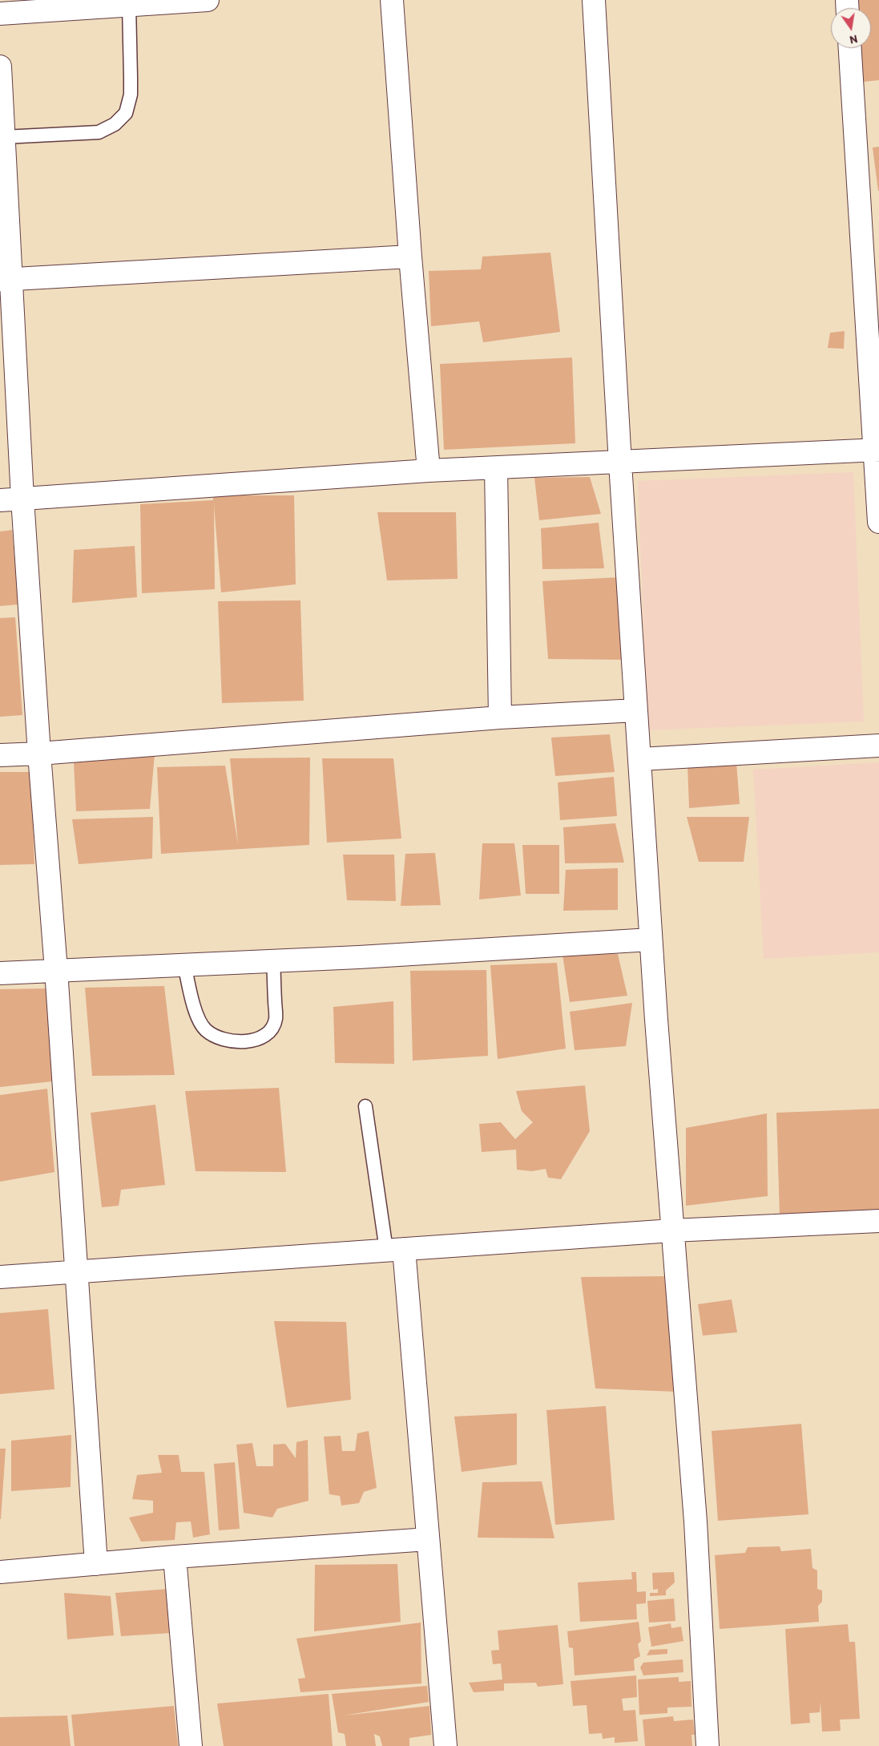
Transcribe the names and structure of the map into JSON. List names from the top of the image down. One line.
{"north":"bottom"}
